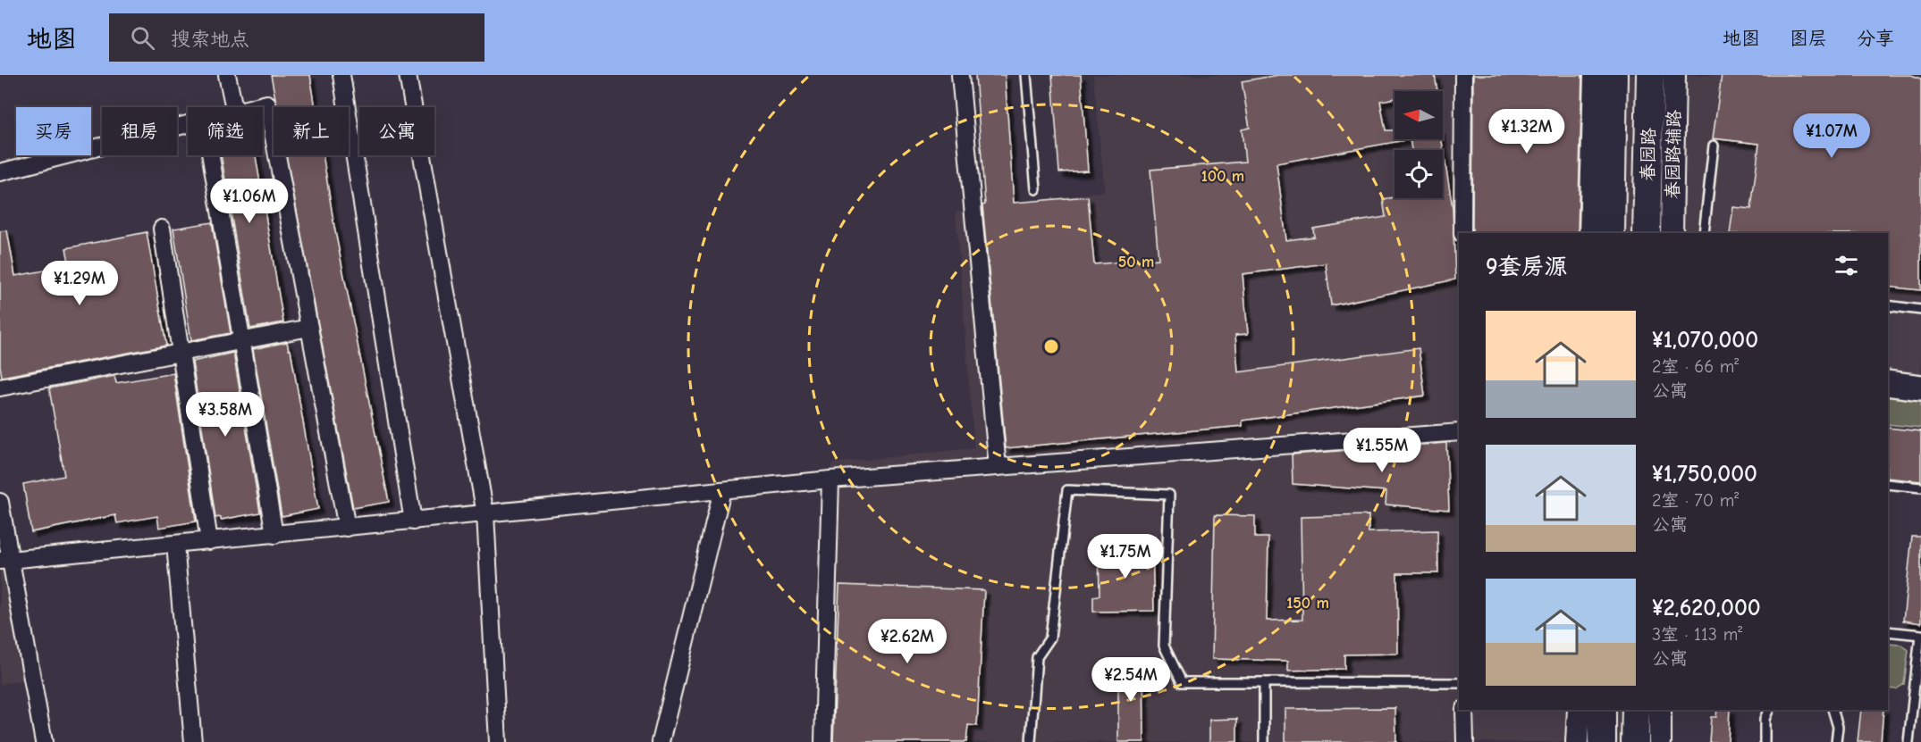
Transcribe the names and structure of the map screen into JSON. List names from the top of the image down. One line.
{"streets":{"main road":["春园路"],"street":["春园路辅路"]},"north":"left","page":{"header":"地图","search":"搜索地点","nav":["地图","图层","分享"],"chip":["买房","租房","筛选","新上","公寓"],"price":["¥1.32M","¥1.07M","¥1.06M","¥1.29M","¥3.58M","¥1.55M","¥1.75M","¥2.62M","¥2.54M"],"heading":"9套房源","list":[{"name":"¥1,070,000","note":"2室 · 66 m² · 公寓"},{"name":"¥1,750,000","note":"2室 · 70 m² · 公寓"},{"name":"¥2,620,000","note":"3室 · 113 m² · 公寓"}]},"rings":["100 m","50 m","150 m"]}
